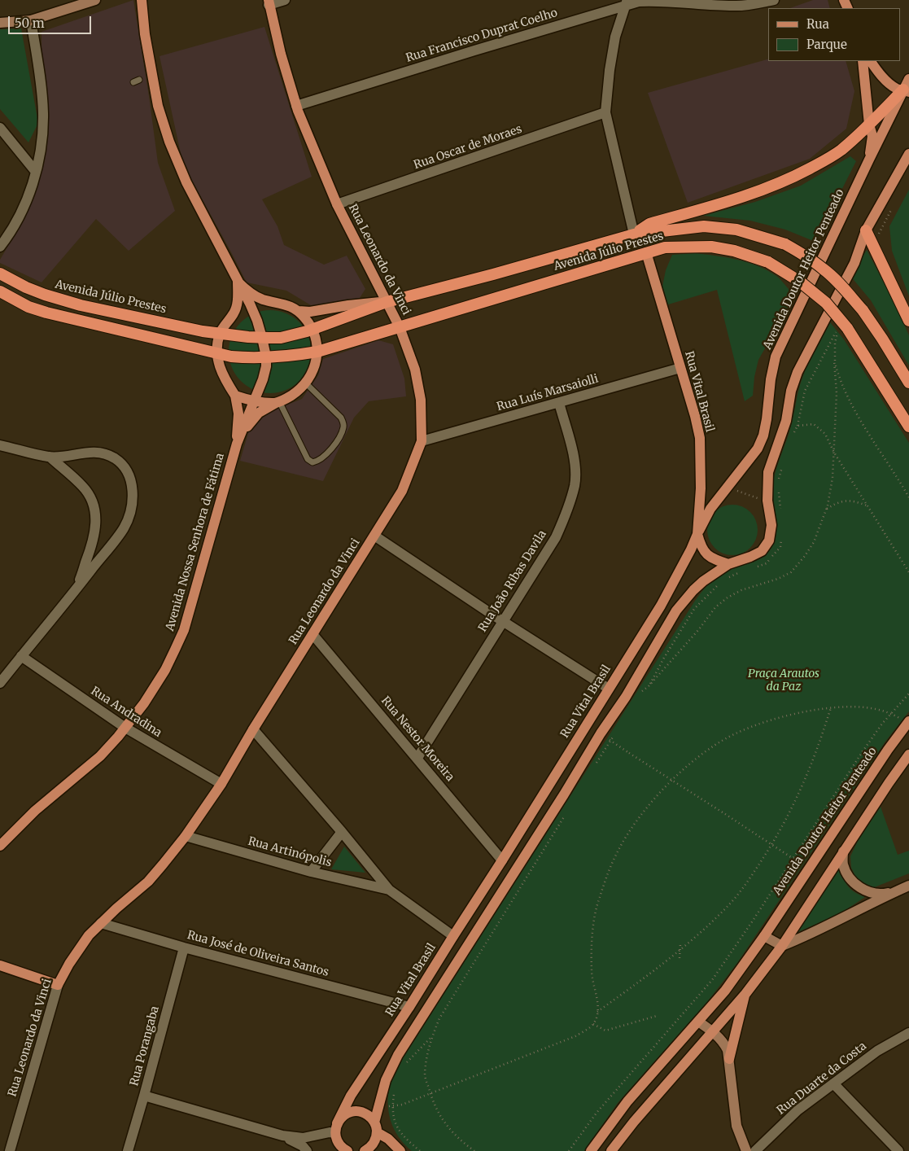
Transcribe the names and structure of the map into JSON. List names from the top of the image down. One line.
{"streets":{"highway":["Avenida Júlio Prestes"],"main road":["Rua Leonardo da Vinci","Avenida Doutor Heitor Penteado","Rua Vital Brasil","Avenida Nossa Senhora de Fátima"],"street":["Rua Francisco Duprat Coelho","Rua Oscar de Moraes","Rua Luís Marsaiolli","Rua João Ribas Davila","Rua Andradina","Rua Nestor Moreira","Rua Artinópolis","Rua José de Oliveira Santos","Rua Porangaba","Rua Duarte da Costa"]},"crossings":[["Rua Francisco Duprat Coelho","Rua Leonardo da Vinci"],["Rua Oscar de Moraes","Rua Leonardo da Vinci"],["Avenida Júlio Prestes","Rua Leonardo da Vinci"],["Avenida Júlio Prestes","Rua Vital Brasil"],["Avenida Júlio Prestes","Avenida Nossa Senhora de Fátima"],["Rua Leonardo da Vinci","Rua Luís Marsaiolli"],["Rua Leonardo da Vinci","Rua Andradina"],["Rua Leonardo da Vinci","Rua Nestor Moreira"],["Rua Leonardo da Vinci","Rua Artinópolis"],["Rua Leonardo da Vinci","Rua José de Oliveira Santos"],["Avenida Doutor Heitor Penteado","Rua Vital Brasil"],["Rua Vital Brasil","Rua Luís Marsaiolli"],["Rua Vital Brasil","Rua Nestor Moreira"],["Rua Vital Brasil","Rua José de Oliveira Santos"],["Rua Luís Marsaiolli","Rua João Ribas Davila"],["Avenida Nossa Senhora de Fátima","Rua Andradina"],["Rua João Ribas Davila","Rua Nestor Moreira"],["Rua José de Oliveira Santos","Rua Porangaba"]],"parks":["Praça Arautos da Paz"],"legend":["Rua","Parque"],"scale_bar":"50 m"}
